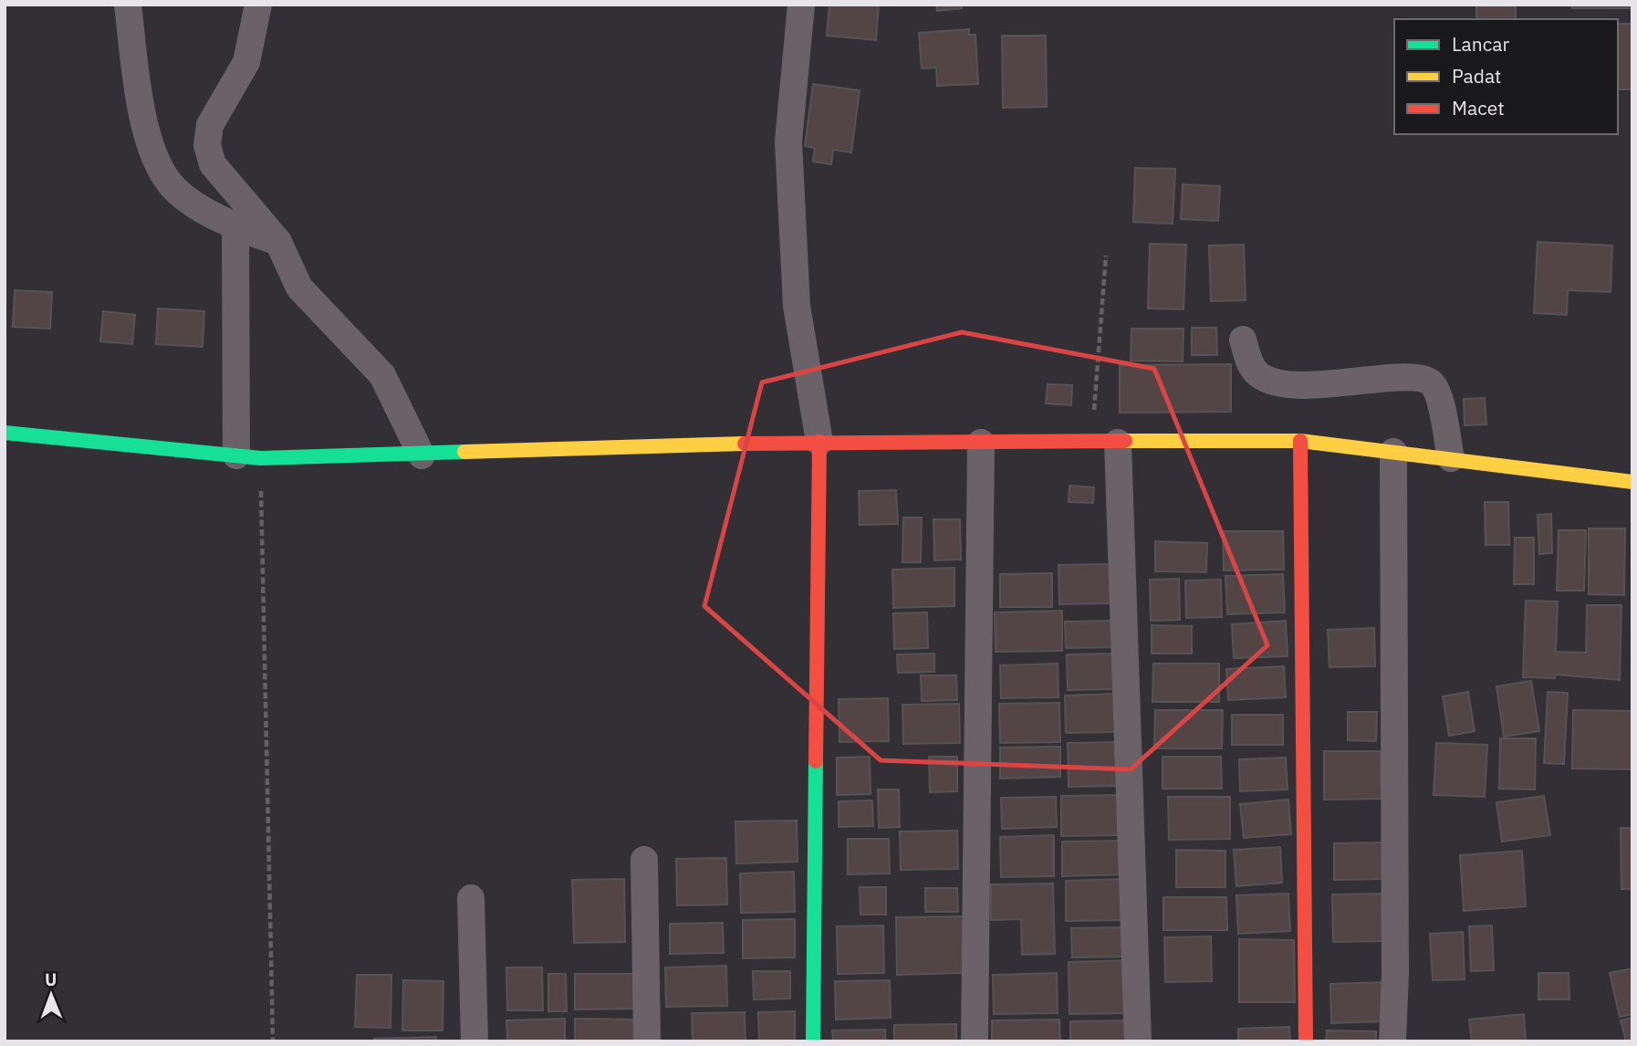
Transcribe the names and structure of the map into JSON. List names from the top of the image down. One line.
{"legend":["Lancar","Padat","Macet"],"north":"top"}
